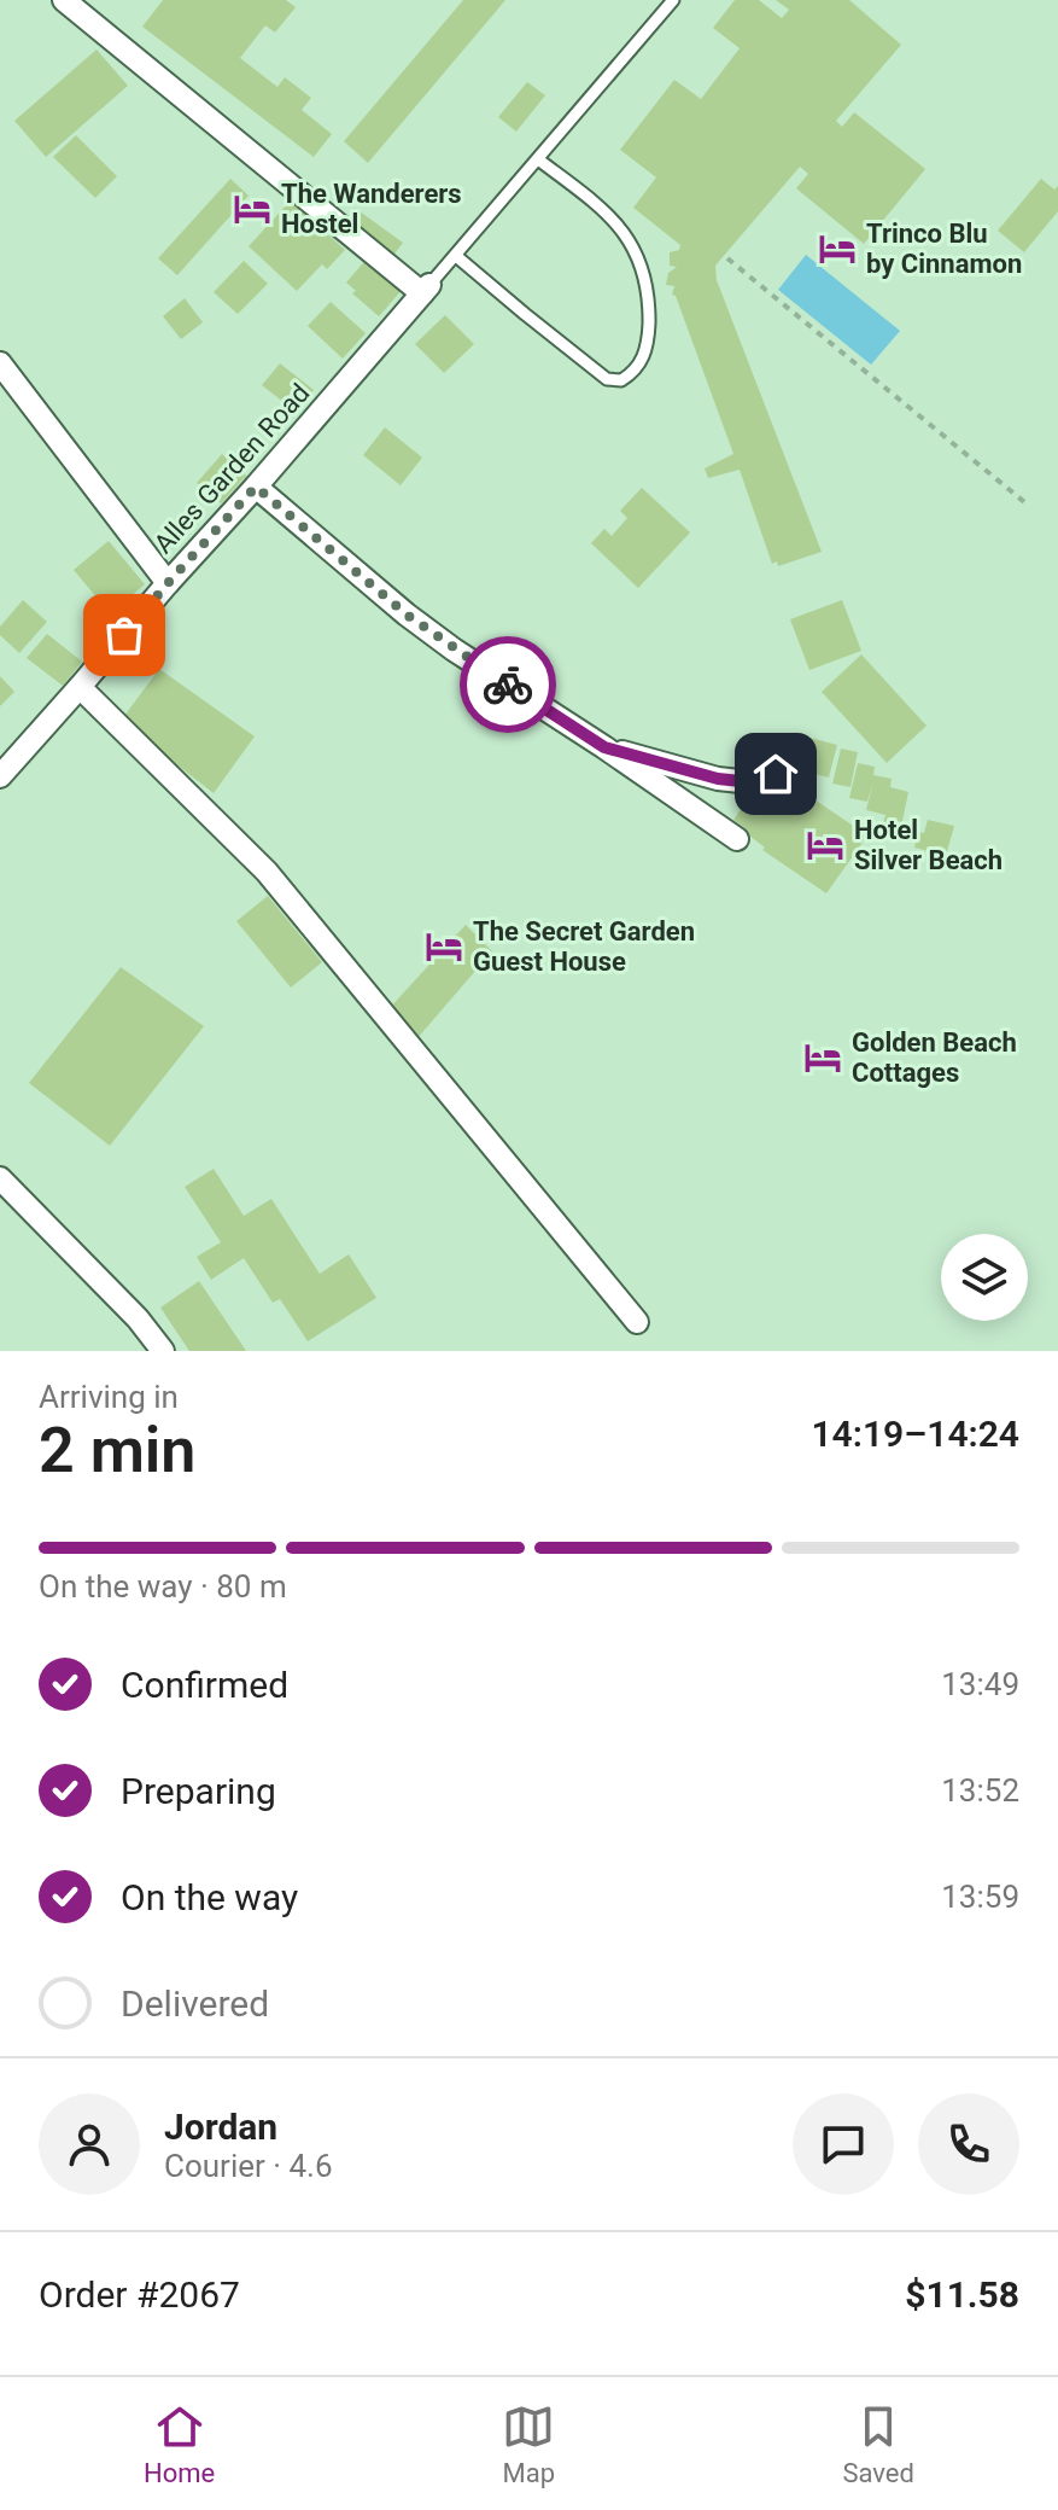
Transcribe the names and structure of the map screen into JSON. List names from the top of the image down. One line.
{"streets":{"street":["Alles Garden Road"]},"places":{"hotel":["The Wanderers Hostel","Trinco Blu by Cinnamon","Hotel Silver Beach","The Secret Garden Guest House","Golden Beach Cottages"]},"page":{"heading":["2 min","Arriving in","14:19–14:24"],"panel":["Jordan","Courier · 4.6","Order #2067","$11.58"],"bar":"On the way · 80 m","list":[["Confirmed","13:49"],["Preparing","13:52"],["On the way","13:59"],"Delivered"],"tabs":["Home","Map","Saved"]}}
